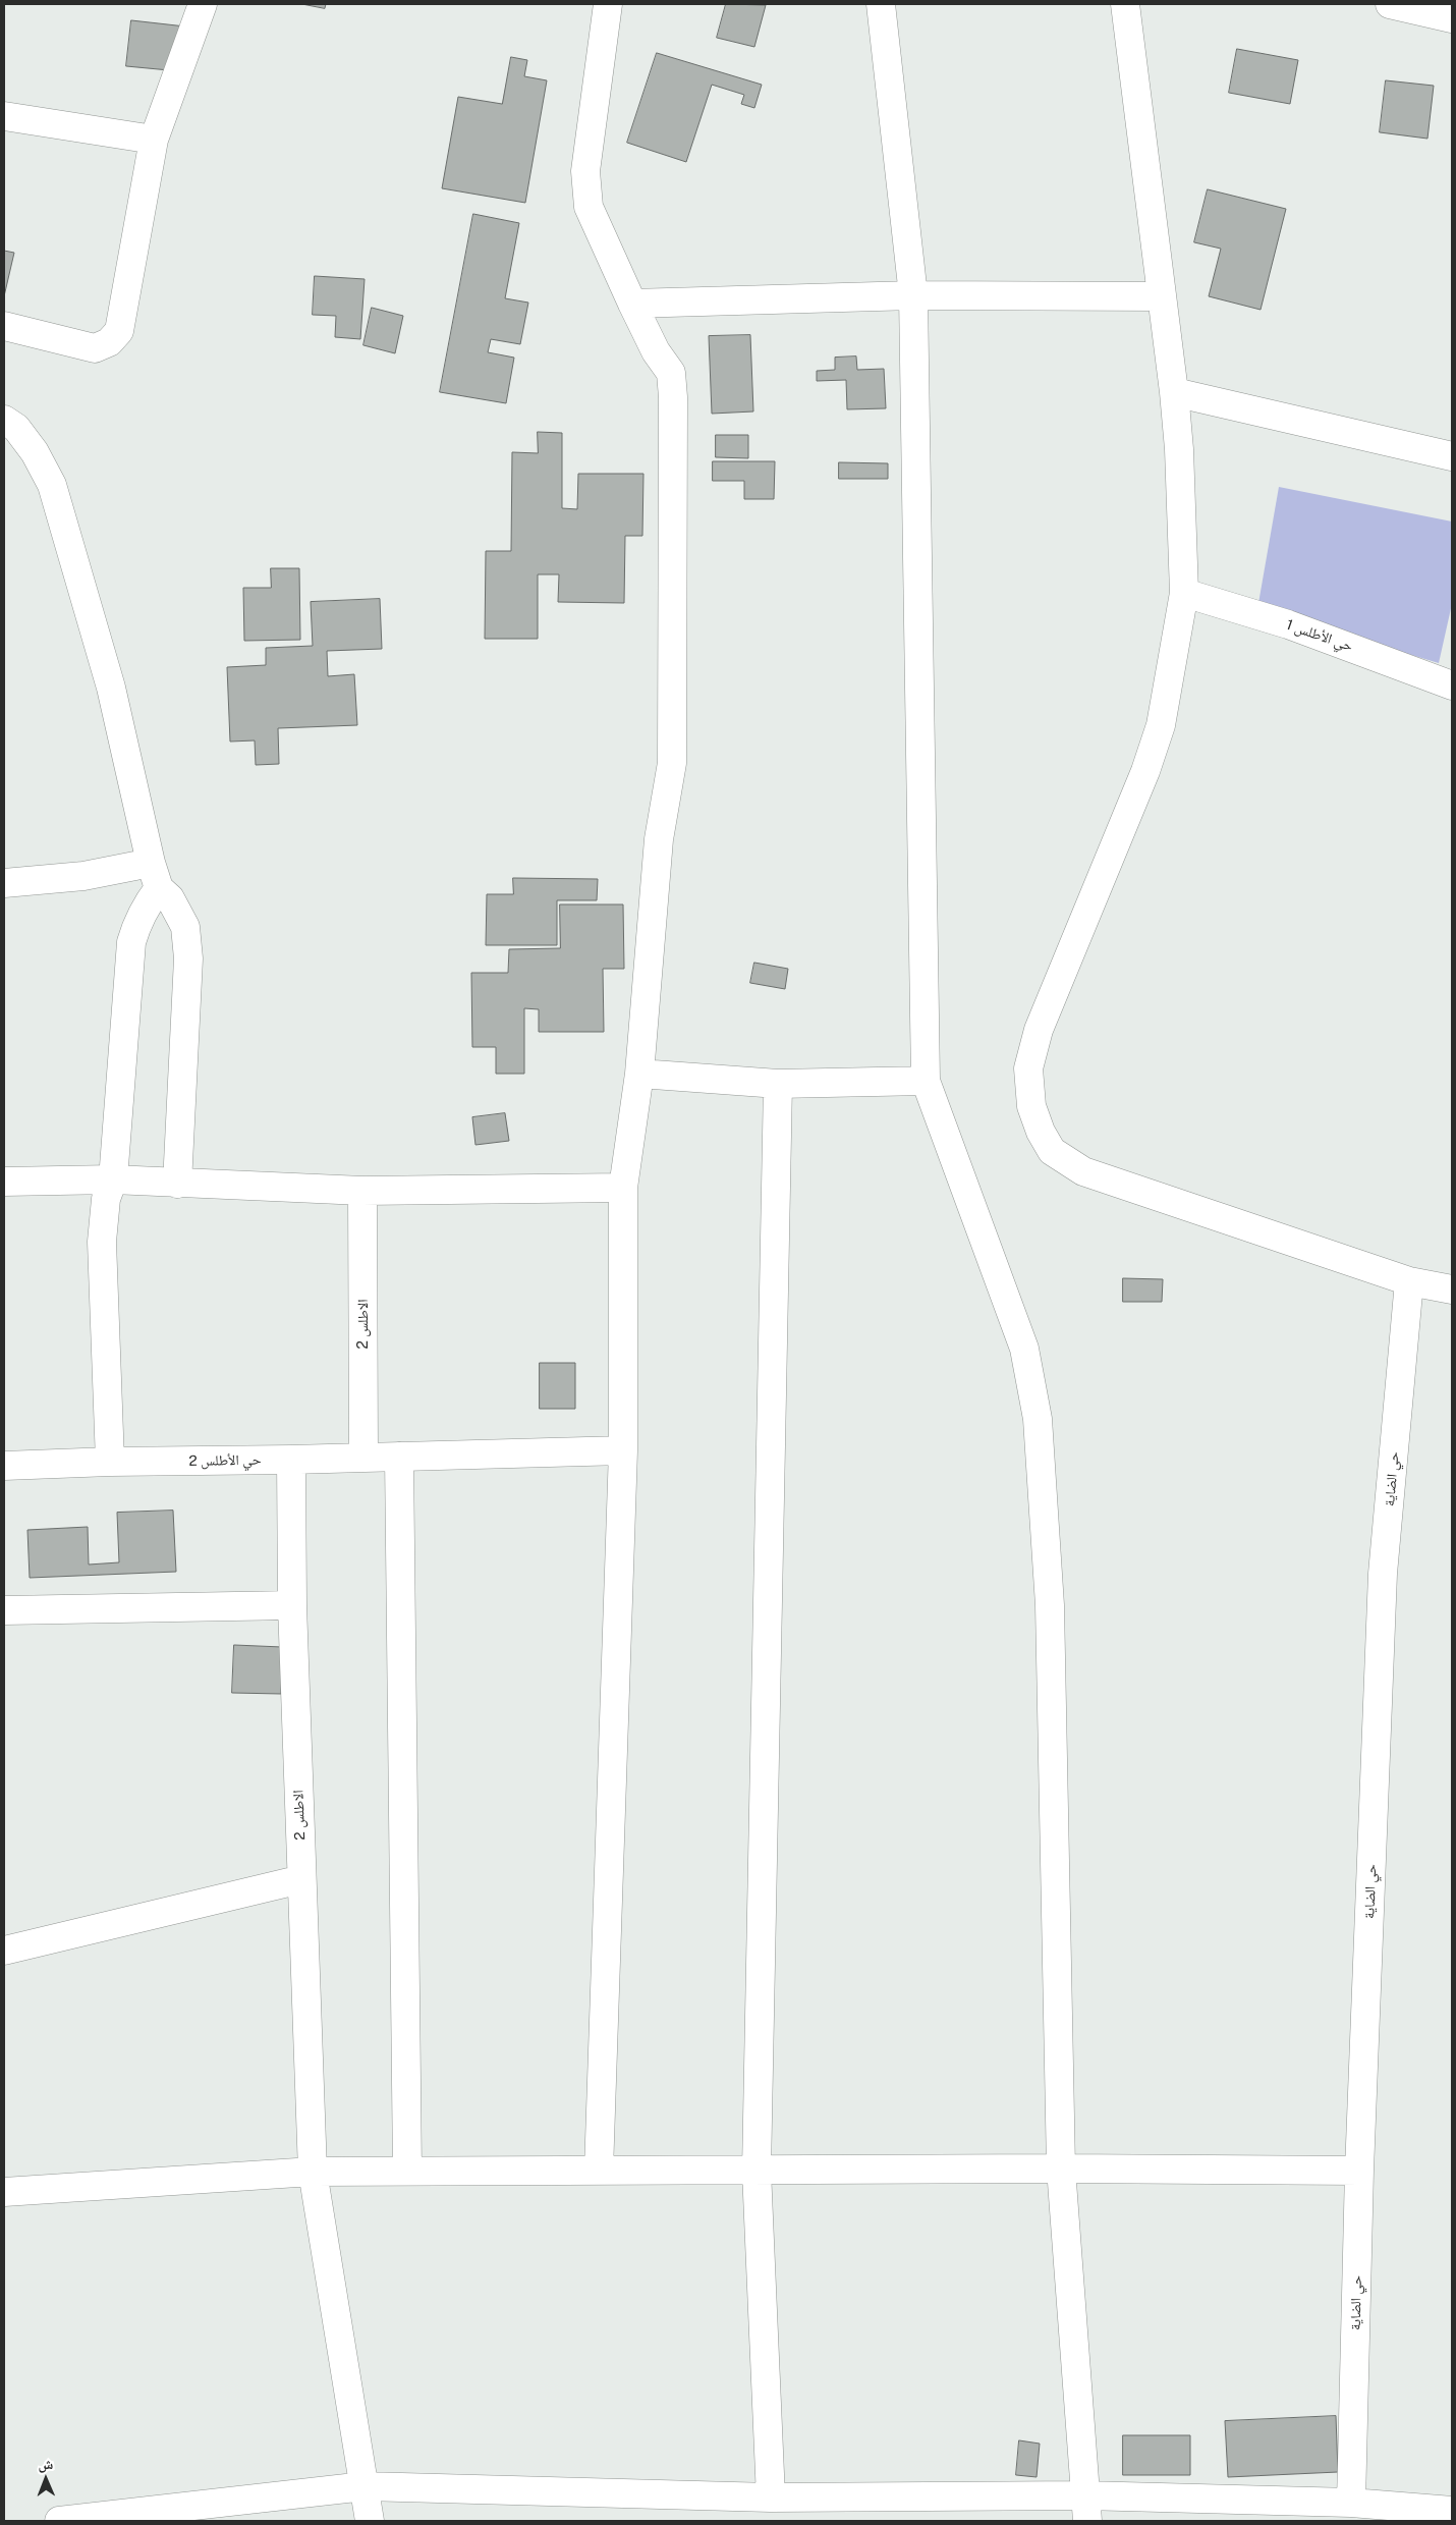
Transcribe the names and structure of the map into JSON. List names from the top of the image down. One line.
{"streets":{"street":["حي الأطلس 1","الاطلس 2","حي الأطلس 2","حي الضاية"]},"crossings":[["الاطلس 2","حي الأطلس 2"]],"north":"top"}
